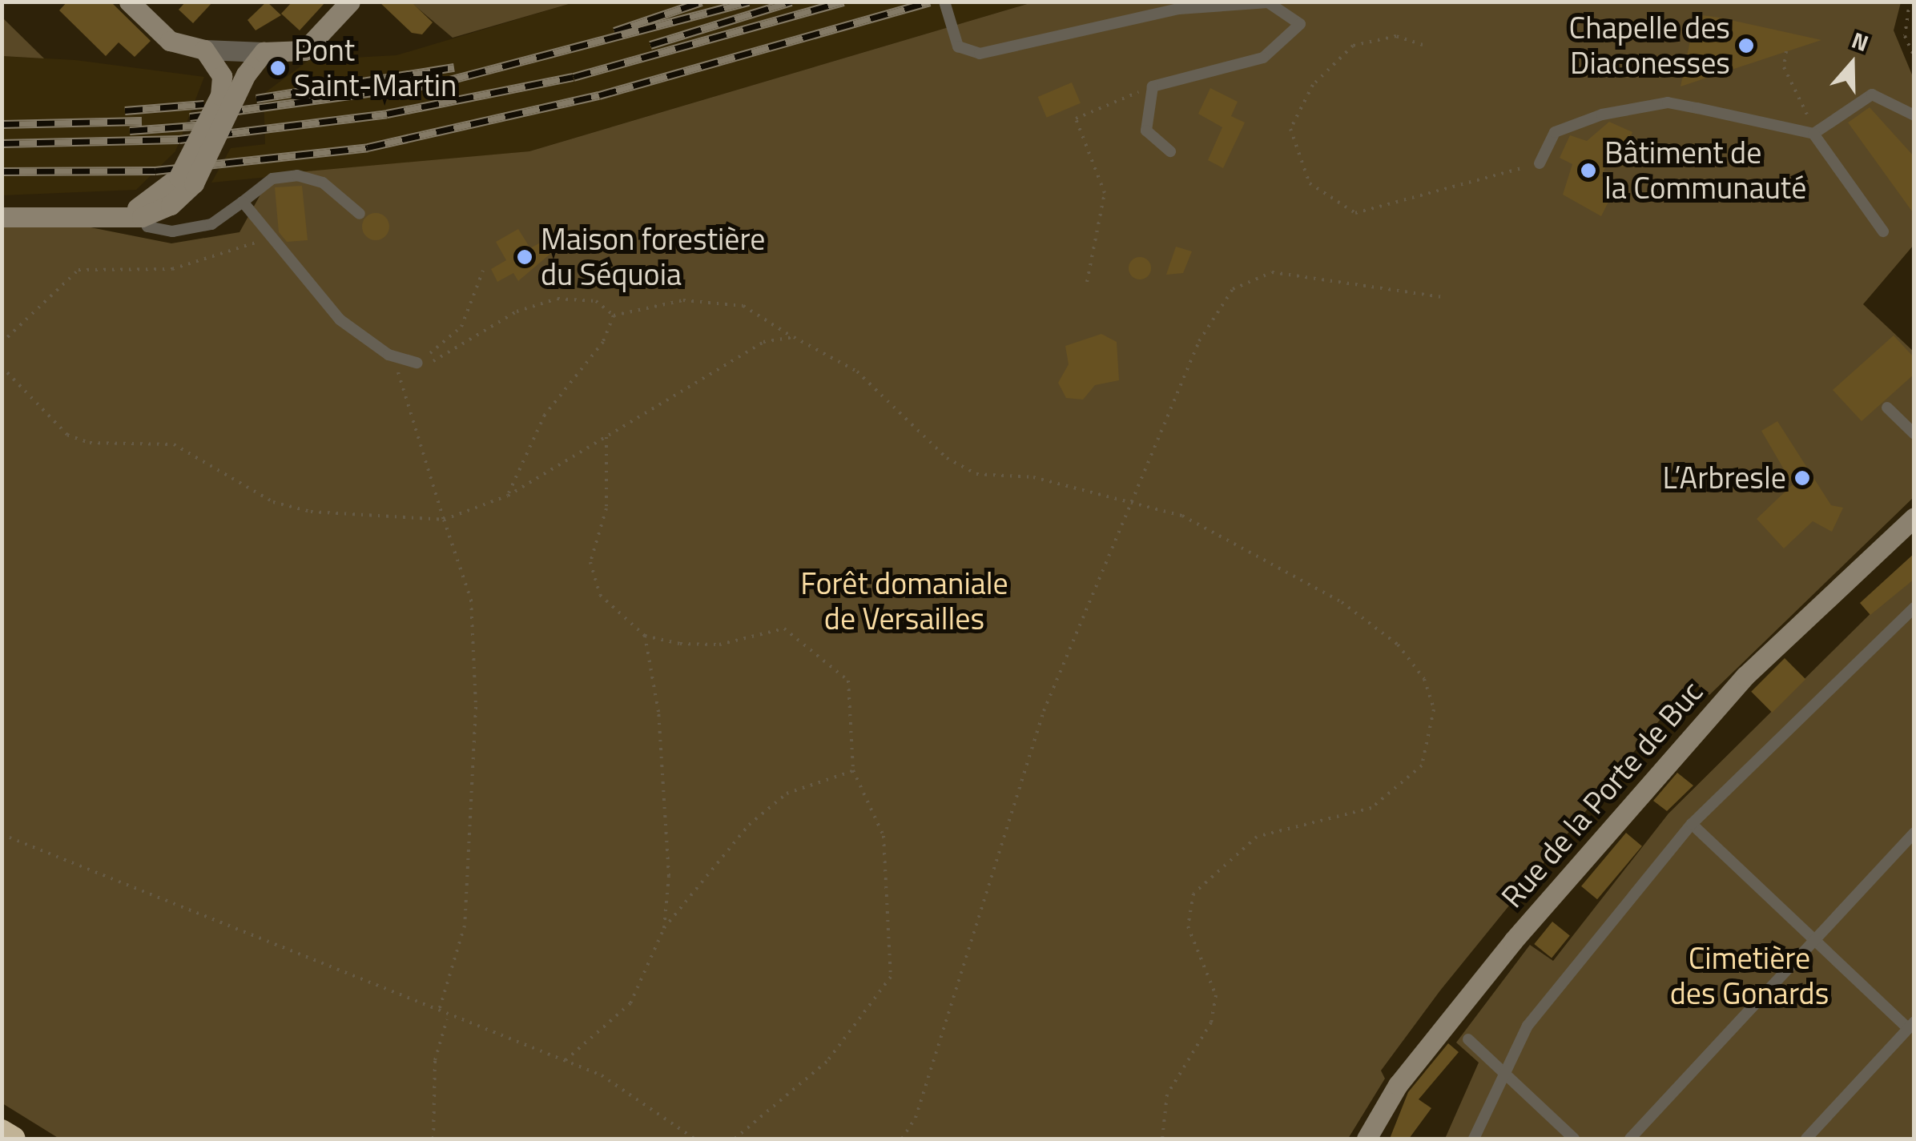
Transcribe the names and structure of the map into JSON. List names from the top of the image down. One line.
{"streets":{"main road":["Rue de la Porte de Buc"]},"parks":["Forêt domaniale de Versailles","Cimetière des Gonards"],"places":["Chapelle des Diaconesses","Pont Saint-Martin","Bâtiment de la Communauté","Maison forestière du Séquoia","L’Arbresle"],"north":"top"}
